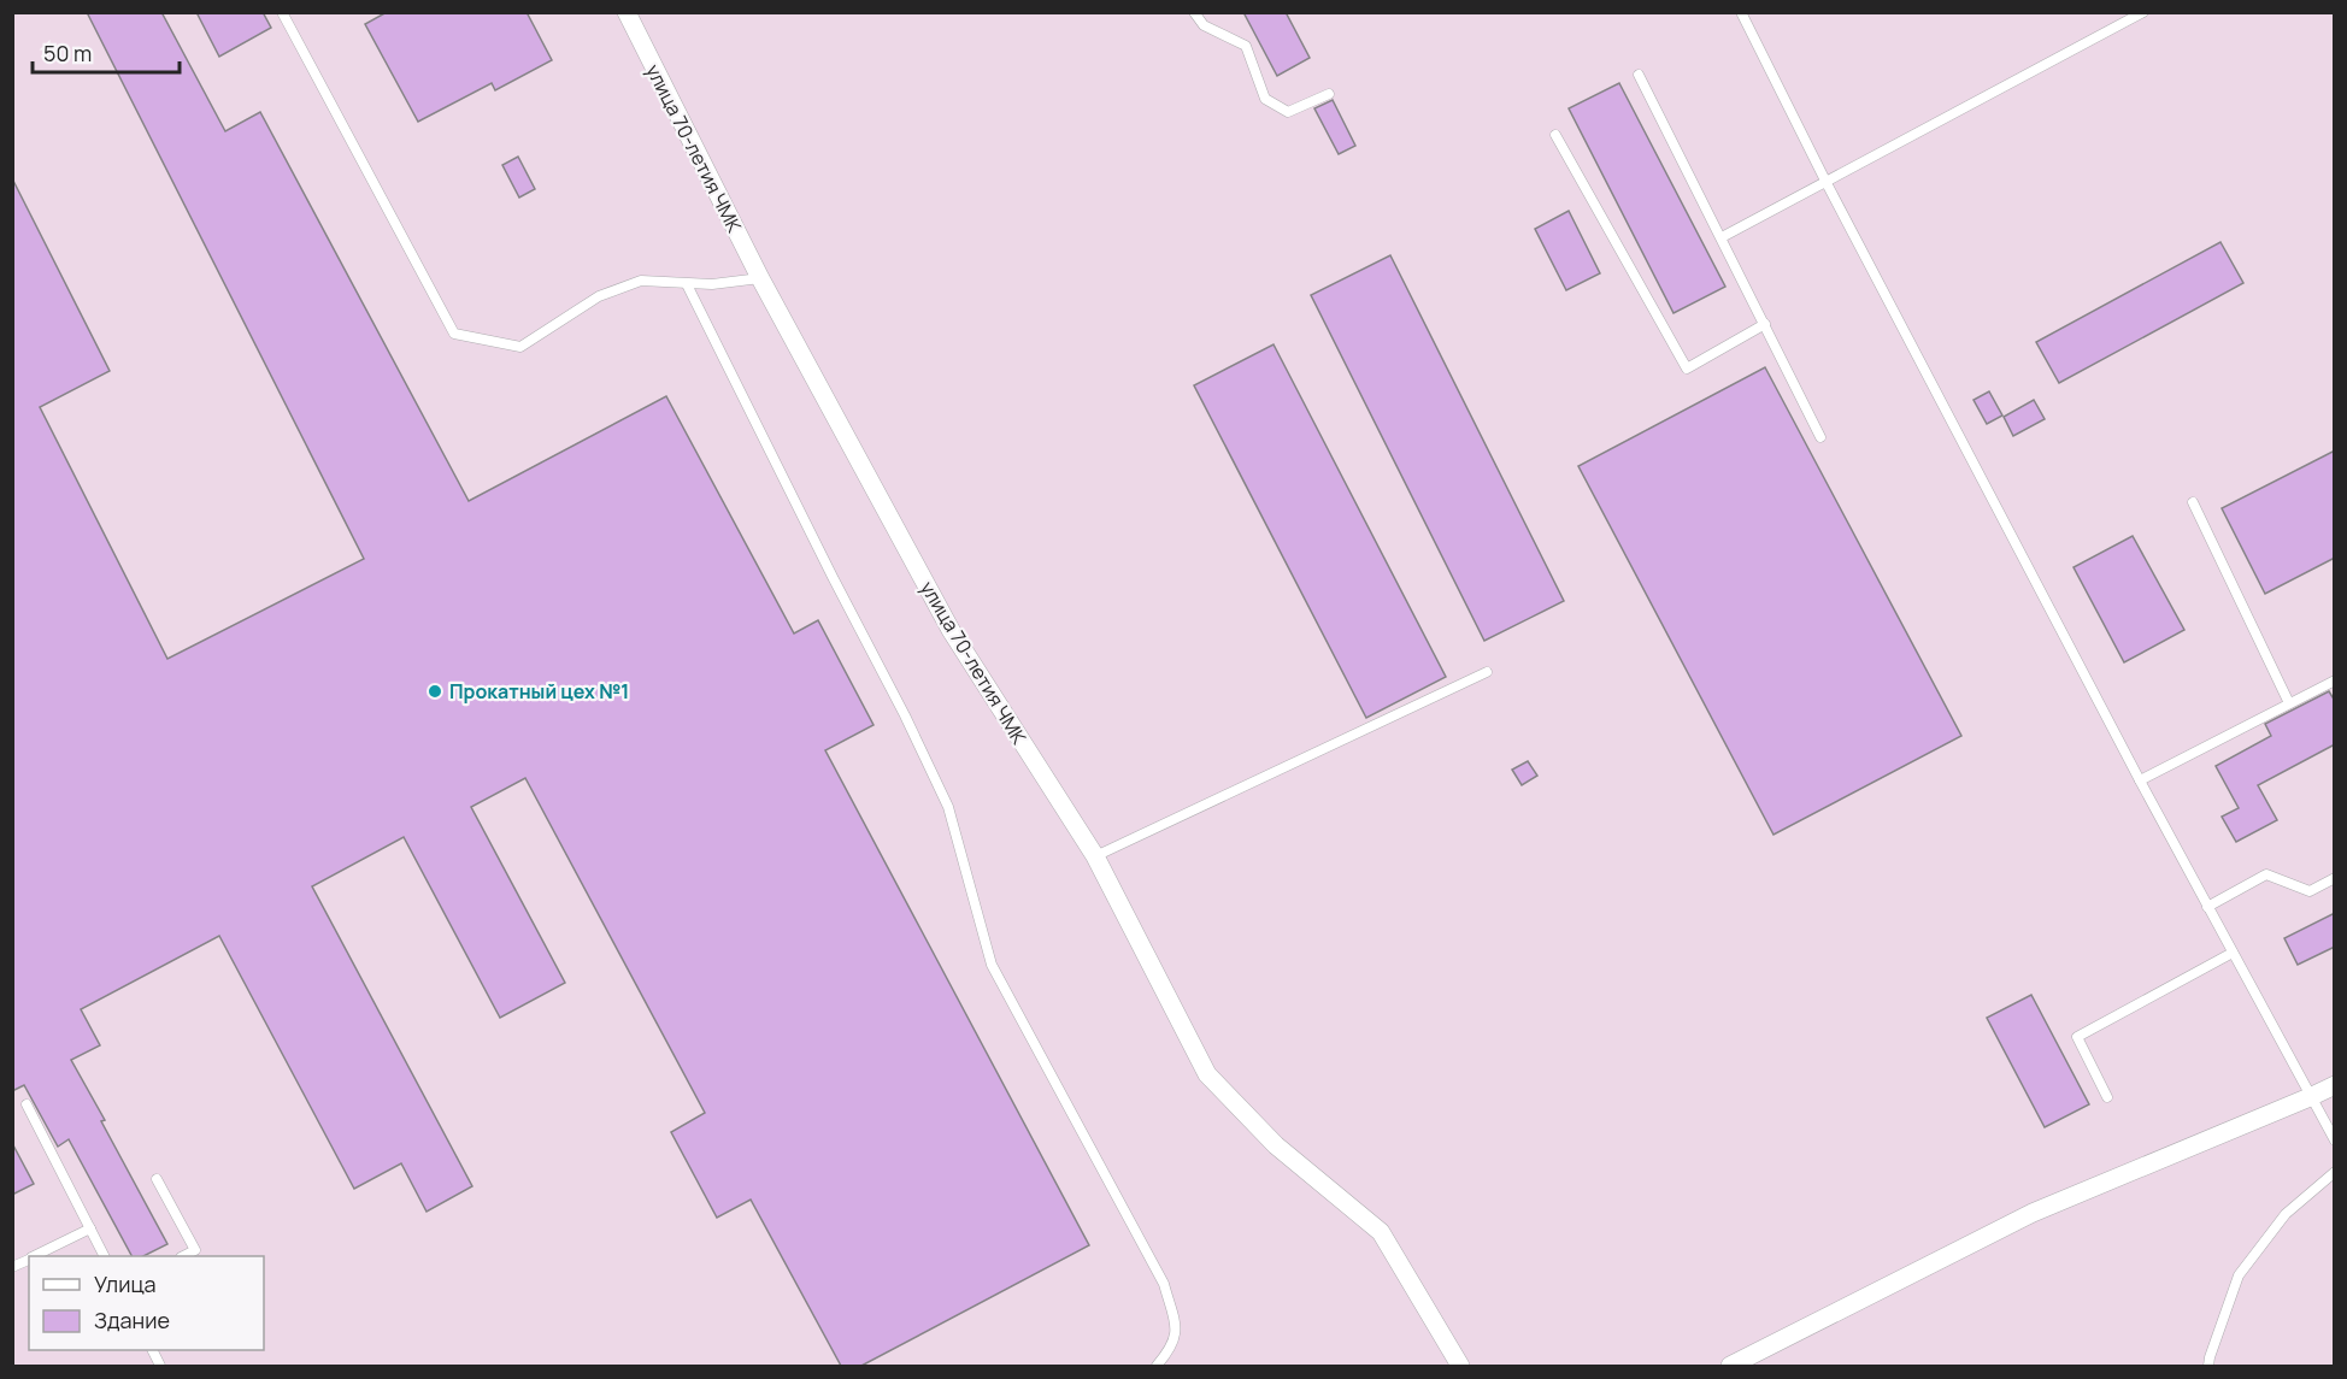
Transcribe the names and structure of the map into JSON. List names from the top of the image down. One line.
{"streets":{"street":["улица 70-летия ЧМК"]},"places":["Прокатный цех №1"],"legend":["Улица","Здание"],"scale_bar":"50 m"}
